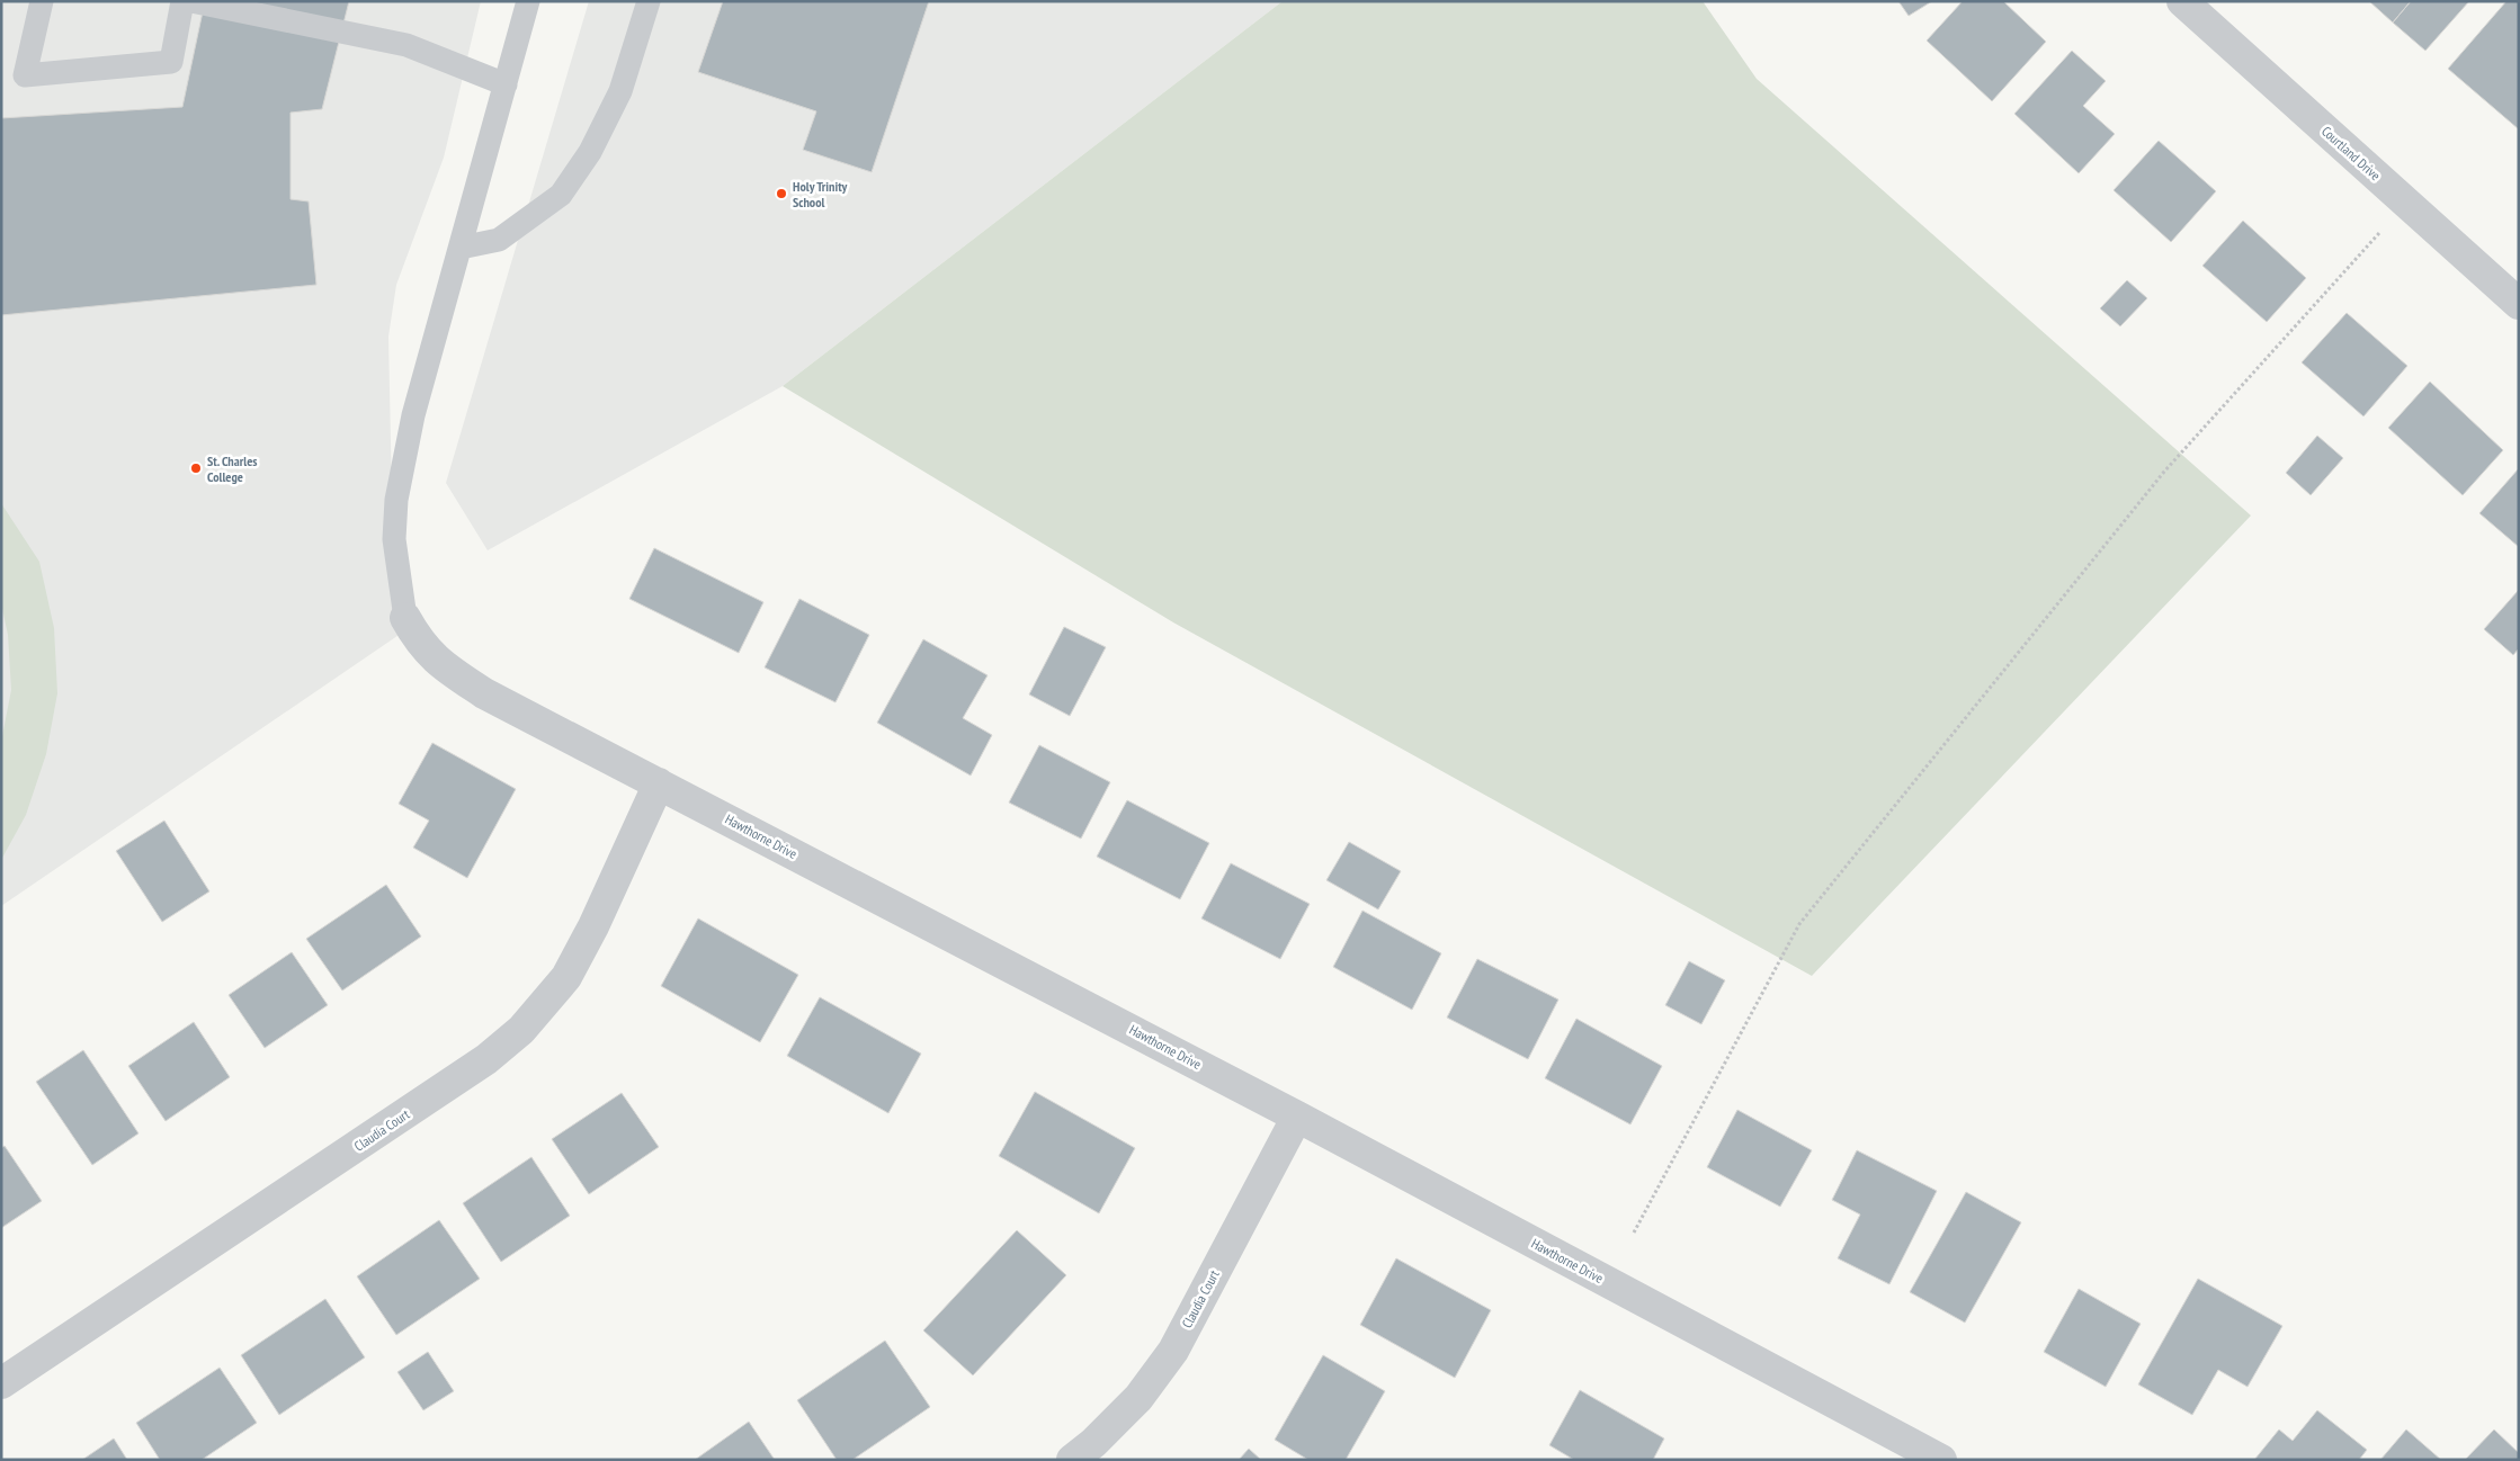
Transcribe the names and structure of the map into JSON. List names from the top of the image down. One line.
{"streets":{"street":["Courtland Drive","Hawthorne Drive","Claudia Court"]},"crossings":[["Hawthorne Drive","Claudia Court"]],"places":["Holy Trinity School","St. Charles College"]}
